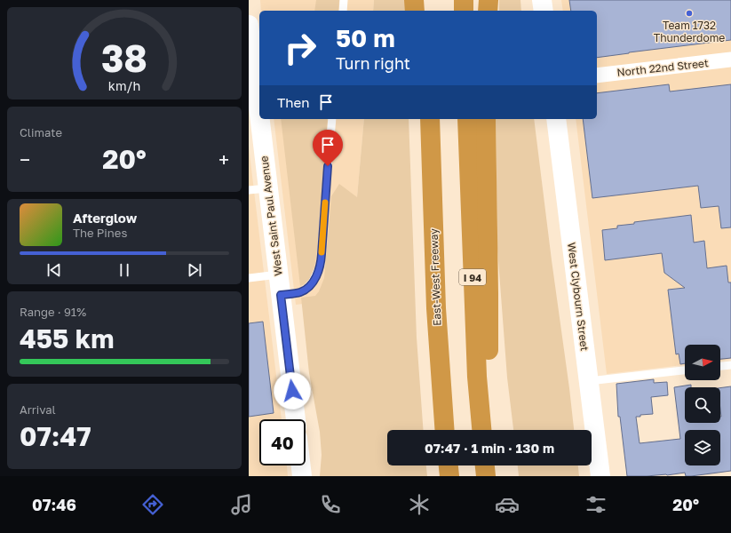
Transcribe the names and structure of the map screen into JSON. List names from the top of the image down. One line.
{"streets":{"highway":["East-West Freeway","I 94"],"street":["North 22nd Street","West Saint Paul Avenue","West Clybourn Street"]},"places":["Team 1732 Thunderdome"],"north":"right","page":{"turn":["50 m","Turn right"],"then":"Then","tile":["Climate",["Range · 91%","455 km"],["Arrival","07:47"]],"heat":["−","20°","+"],"song":["Afterglow","The Pines"],"limit":"40","trip":"07:47 · 1 min · 130 m","tabs":["07:46","20°"],"gauge":["38","km/h"]}}
